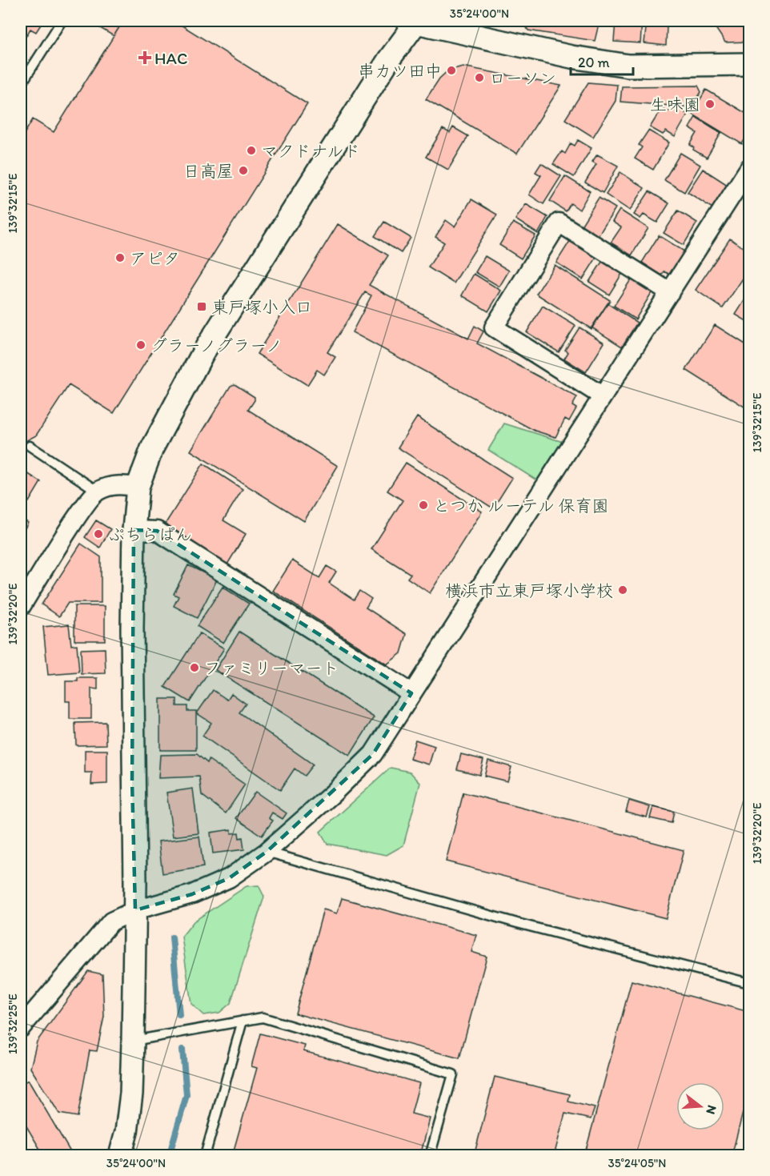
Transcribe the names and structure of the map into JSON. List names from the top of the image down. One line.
{"places":{"health":["HAC"],"other":["串カツ田中","ローソン","生味園","マクドナルド","日高屋","アピタ","グラーノグラーノ","とつか ルーテル 保育園","ぷちらぱん","横浜市立東戸塚小学校","ファミリーマート"],"transit":["東戸塚小入口"]},"scale_bar":"20 m","north":"right","coordinates":["35°24'00\"N","139°32'15\"E","139°32'20\"E","139°32'25\"E","35°24'05\"N"]}
